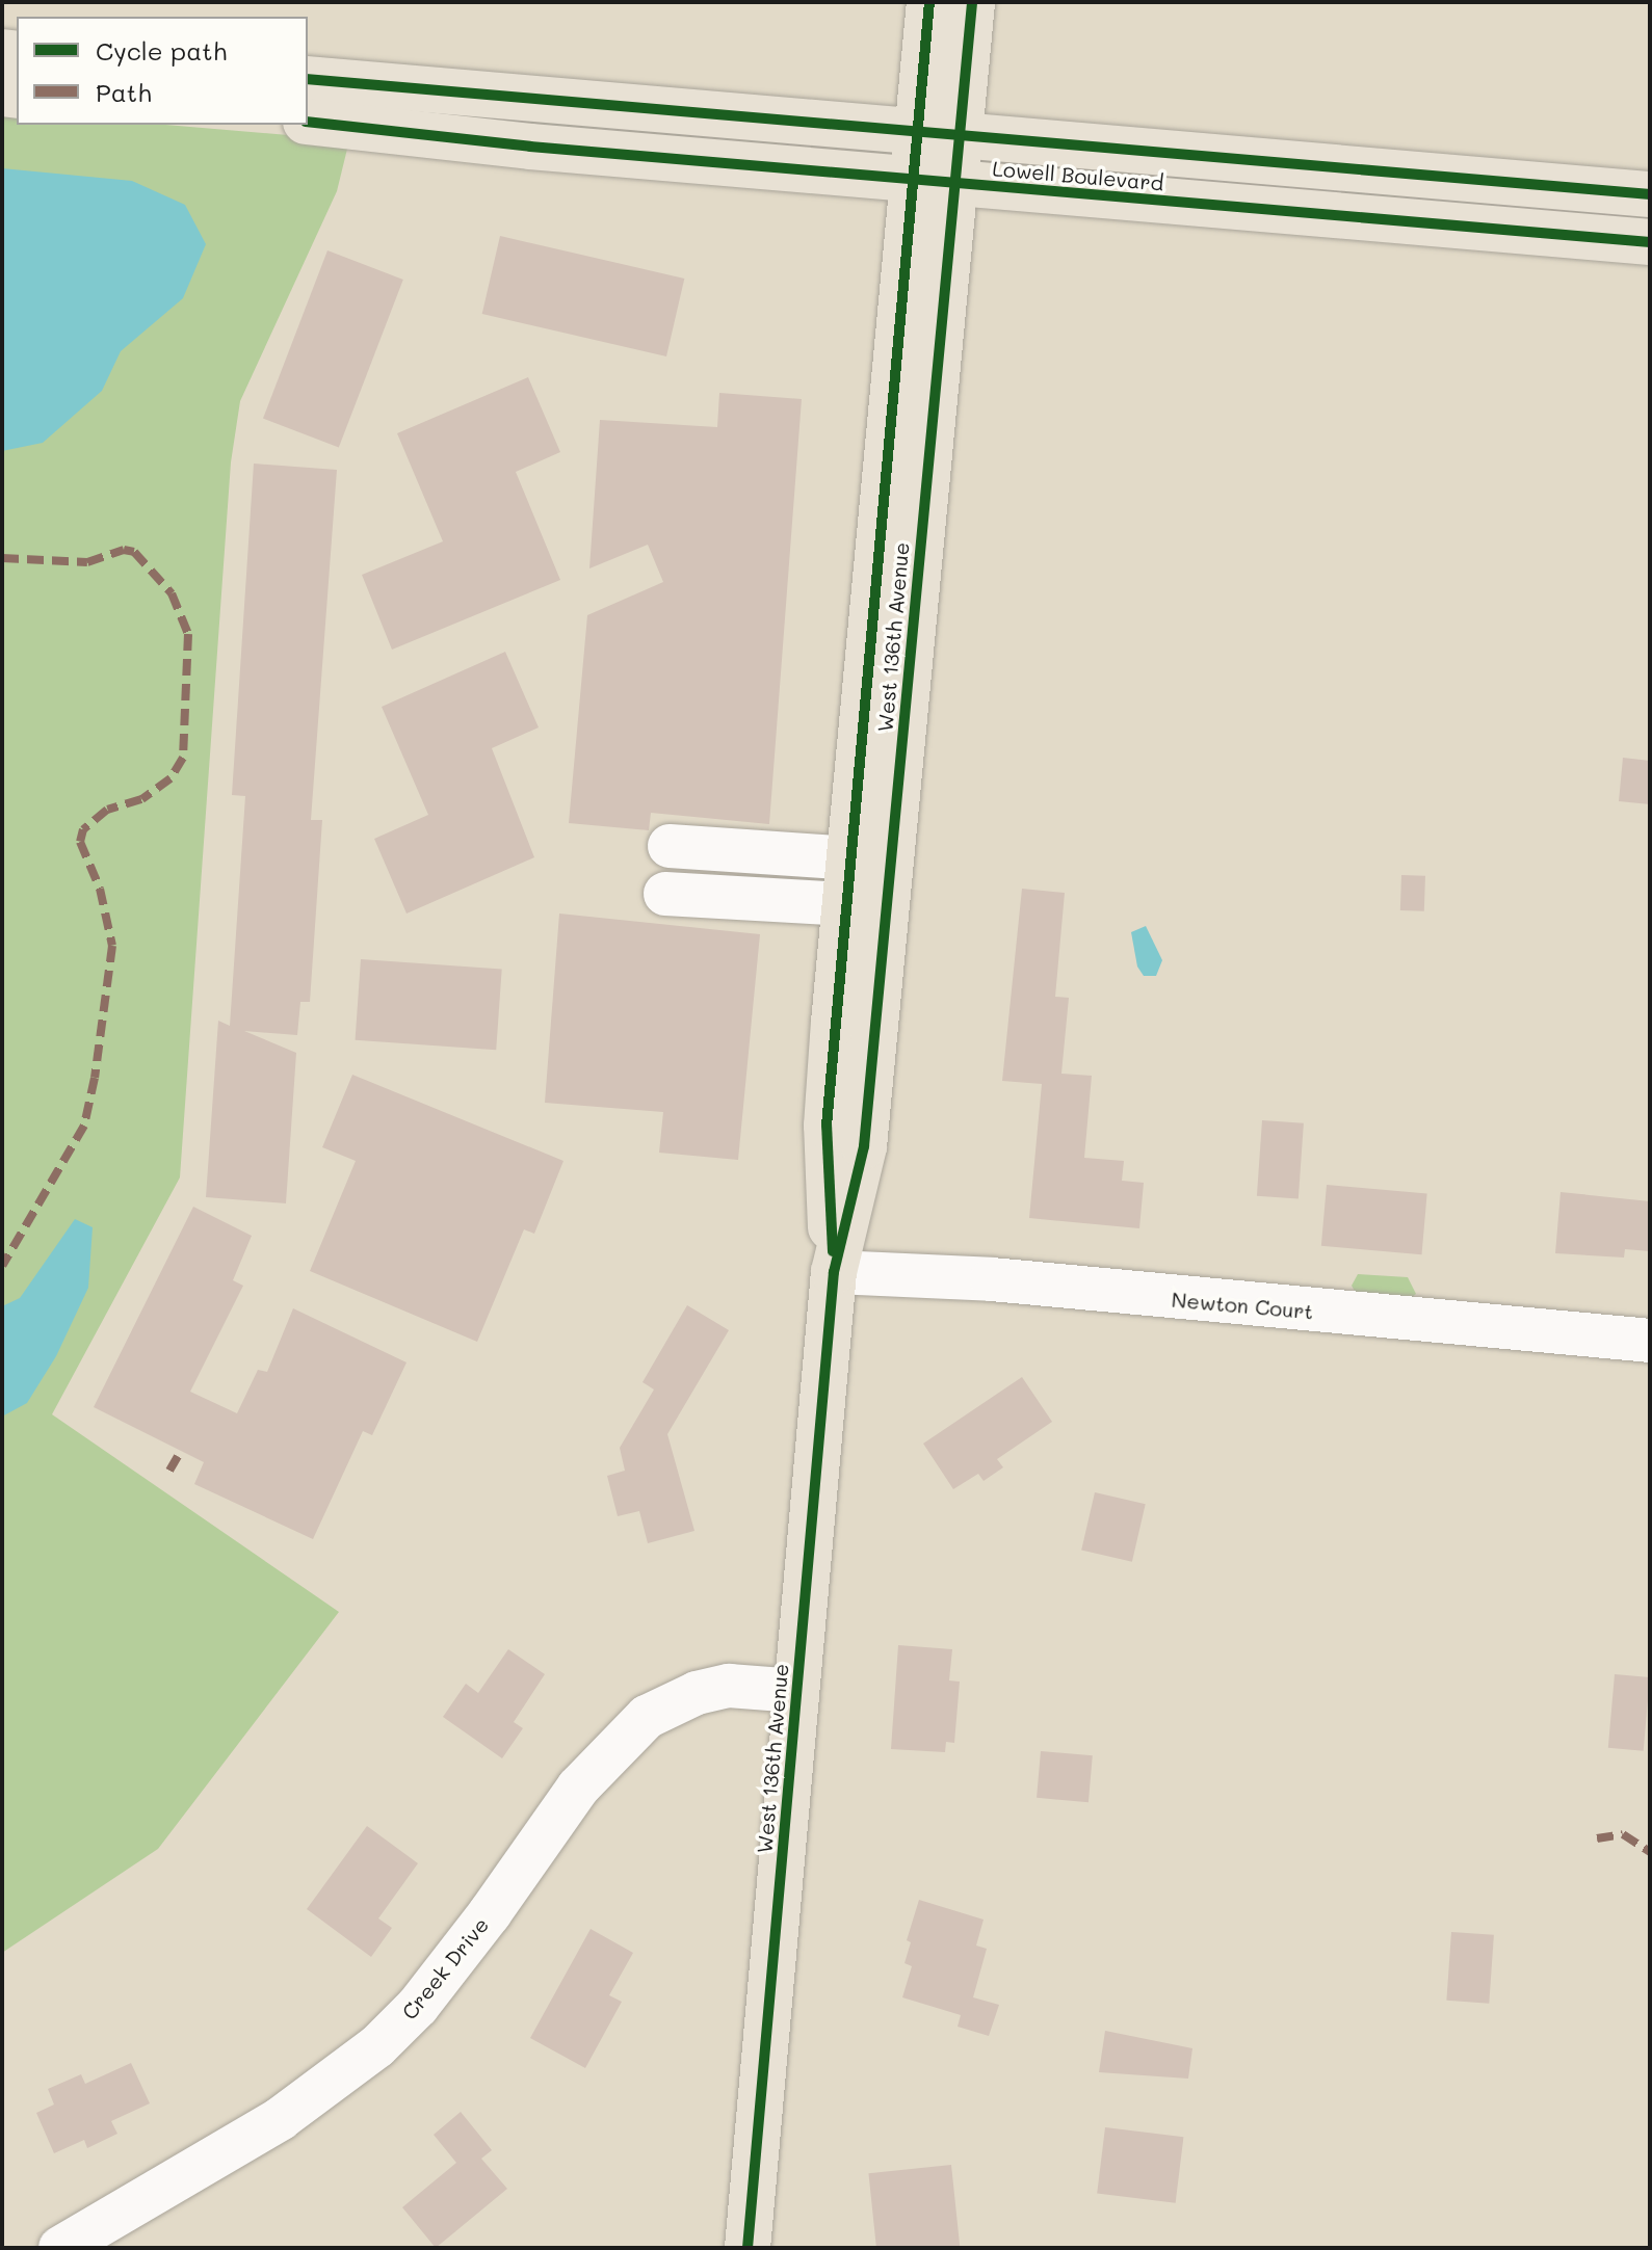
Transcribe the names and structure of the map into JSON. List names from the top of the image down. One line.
{"streets":{"main road":["Lowell Boulevard","West 136th Avenue"],"street":["Newton Court","Creek Drive"]},"crossings":[["Lowell Boulevard","West 136th Avenue"],["West 136th Avenue","Newton Court"],["West 136th Avenue","Creek Drive"]],"legend":["Cycle path","Path"]}
